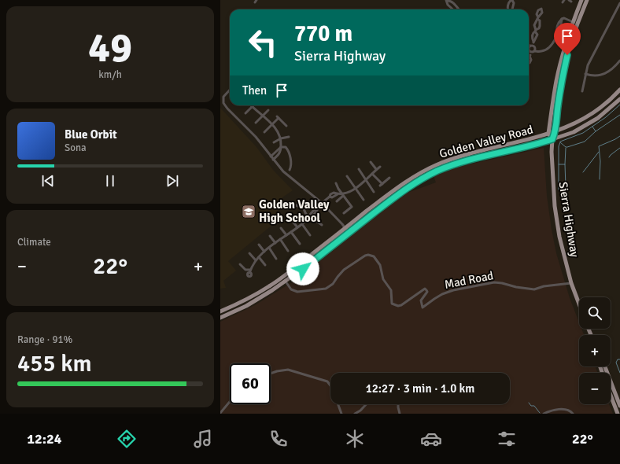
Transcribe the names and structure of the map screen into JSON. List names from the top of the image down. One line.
{"streets":{"main road":["Golden Valley Road","Sierra Highway"],"street":["Mad Road"]},"crossings":[["Golden Valley Road","Sierra Highway"],["Golden Valley Road","Mad Road"],["Sierra Highway","Mad Road"]],"places":{"school or university":["Golden Valley High School"]},"page":{"tile":[["49","km/h"],"Climate",["Range · 91%","455 km"]],"turn":["770 m","Sierra Highway"],"then":"Then","song":["Blue Orbit","Sona"],"heat":["−","22°","+"],"map_buttons":["+","−"],"limit":"60","trip":"12:27 · 3 min · 1.0 km","tabs":["12:24","22°"]}}
